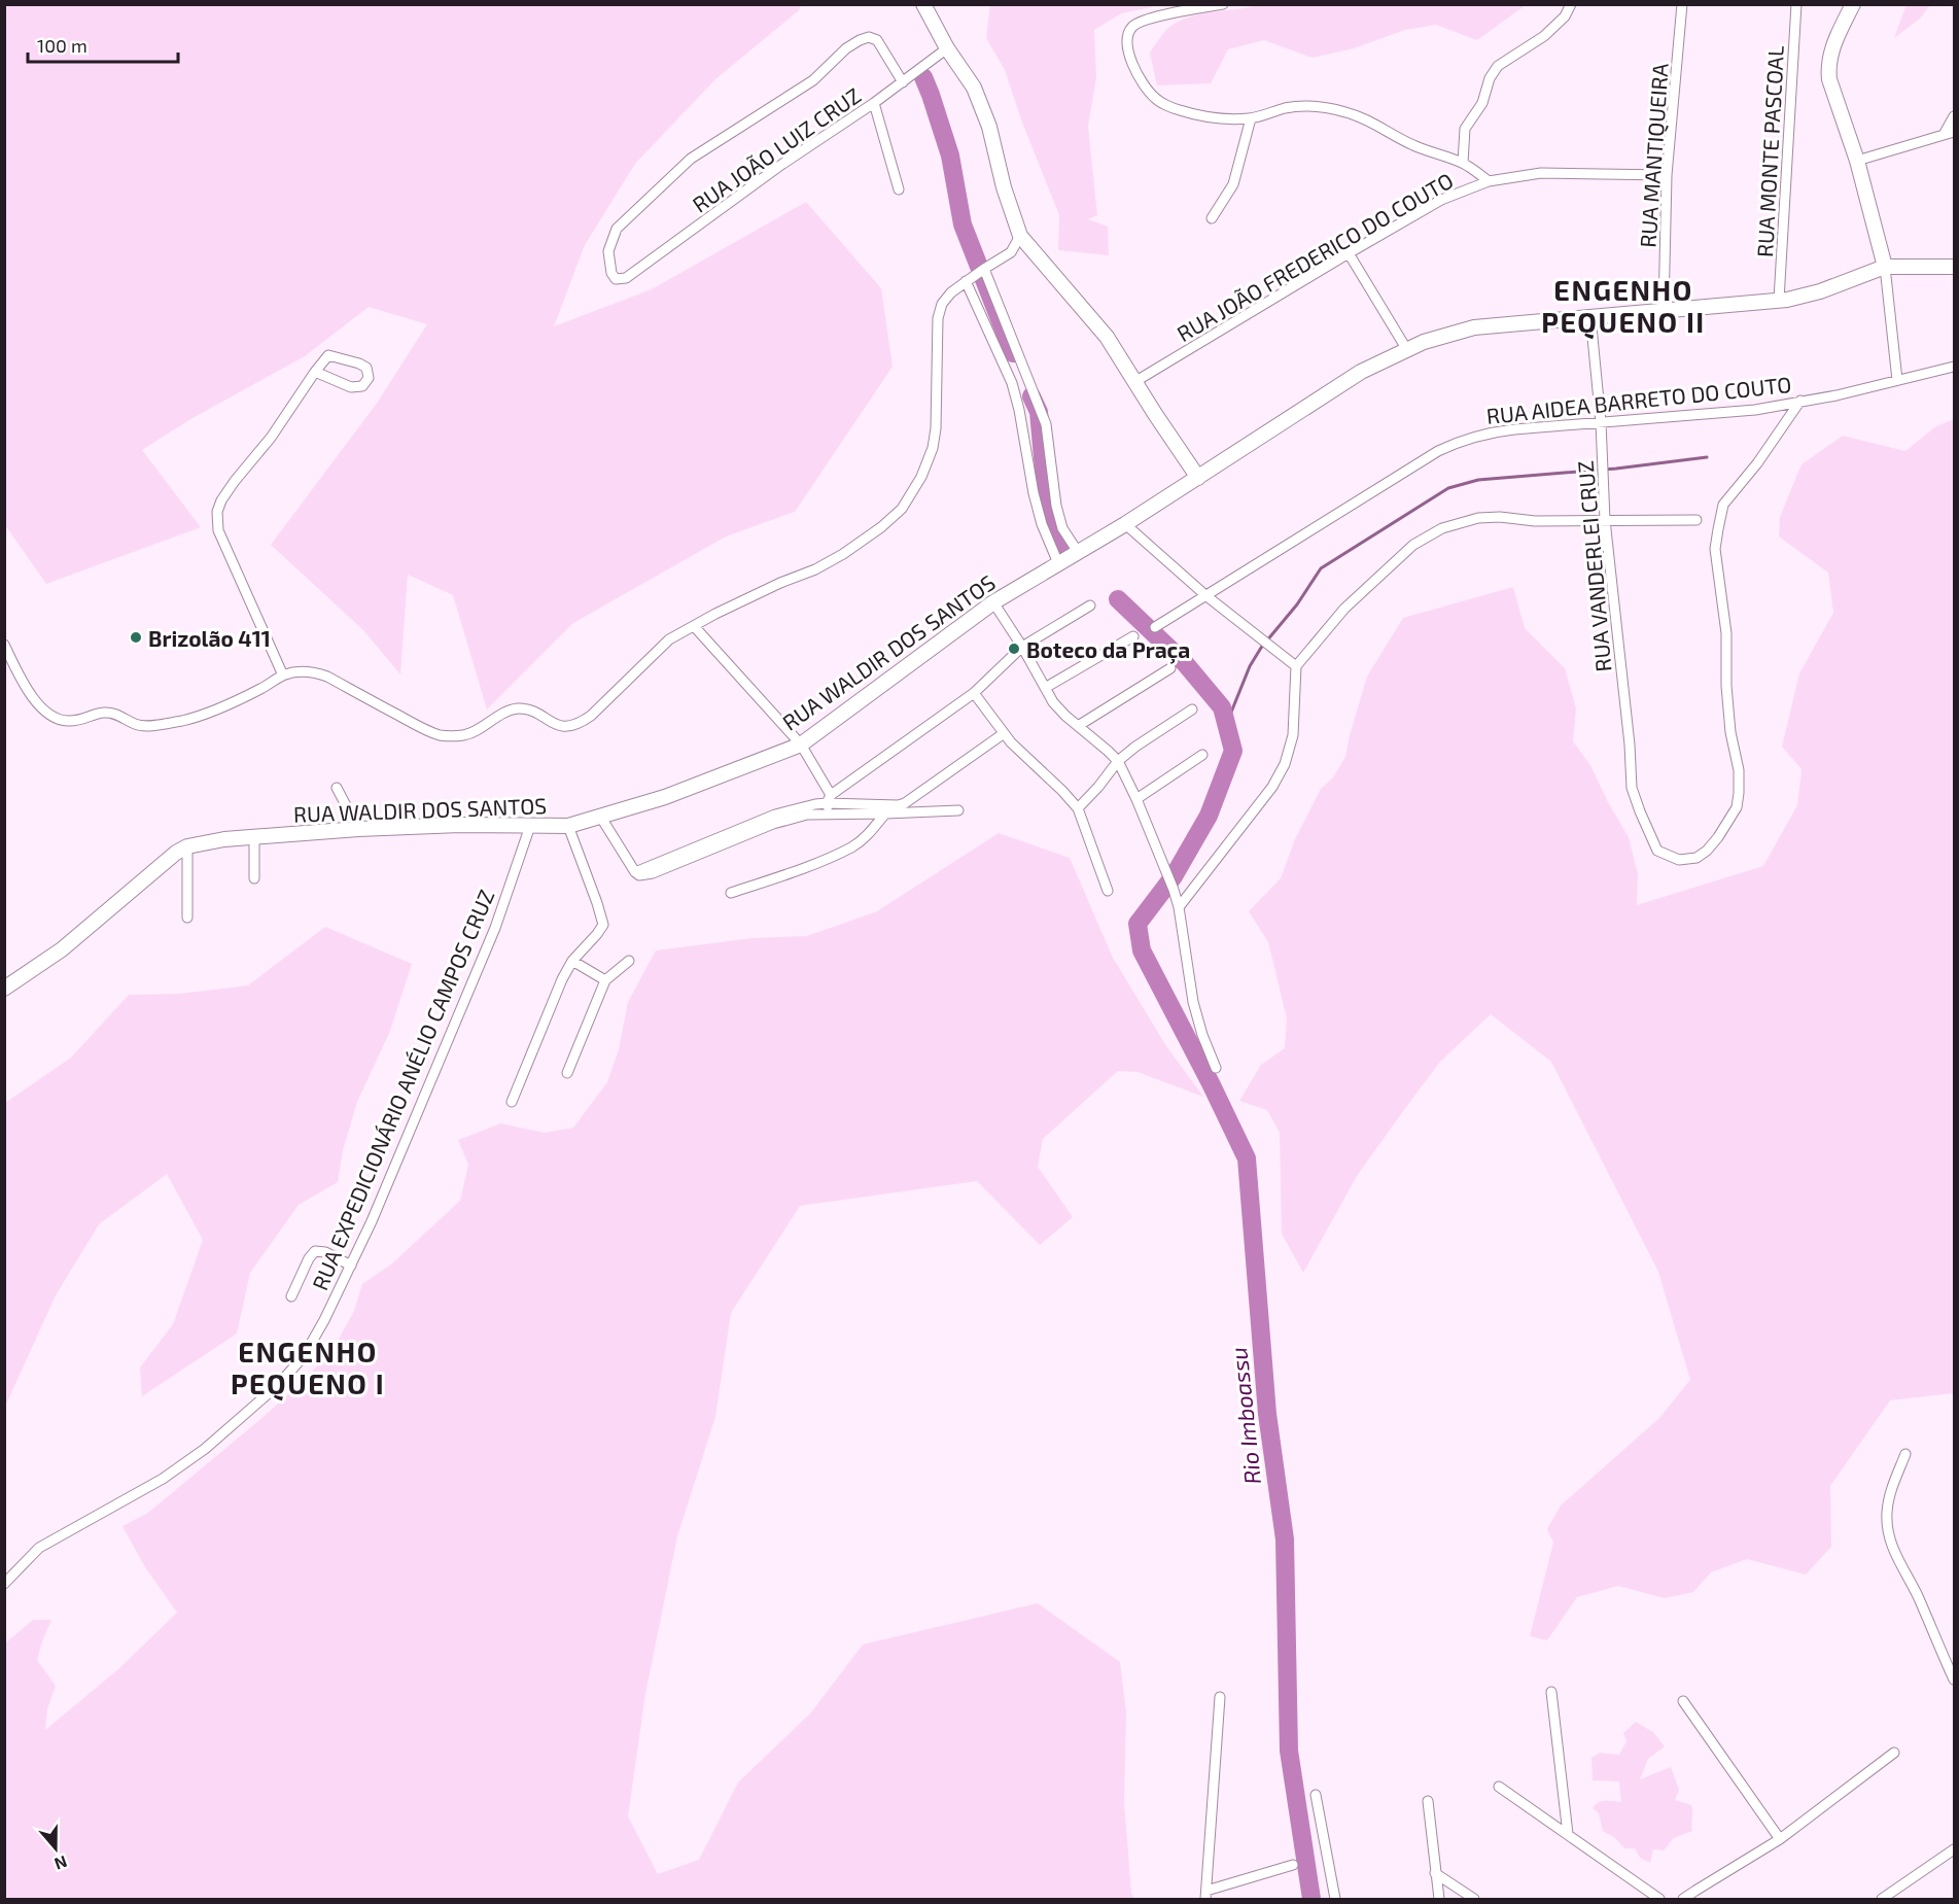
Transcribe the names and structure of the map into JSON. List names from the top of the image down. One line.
{"streets":{"street":["RUA JOÃO LUIZ CRUZ","RUA MONTE PASCOAL","RUA MANTIQUEIRA","RUA JOÃO FREDERICO DO COUTO","RUA AIDEA BARRETO DO COUTO","RUA VANDERLEI CRUZ","RUA WALDIR DOS SANTOS","RUA EXPEDICIONÁRIO ANÉLIO CAMPOS CRUZ"]},"crossings":[["RUA MONTE PASCOAL","RUA WALDIR DOS SANTOS"],["RUA MANTIQUEIRA","RUA JOÃO FREDERICO DO COUTO"],["RUA MANTIQUEIRA","RUA WALDIR DOS SANTOS"],["RUA AIDEA BARRETO DO COUTO","RUA VANDERLEI CRUZ"],["RUA VANDERLEI CRUZ","RUA WALDIR DOS SANTOS"],["RUA WALDIR DOS SANTOS","RUA EXPEDICIONÁRIO ANÉLIO CAMPOS CRUZ"]],"districts":["ENGENHO PEQUENO II","ENGENHO PEQUENO I"],"water":["Rio Imboassu"],"places":["Brizolão 411","Boteco da Praça"],"scale_bar":"100 m","north":"bottom"}
